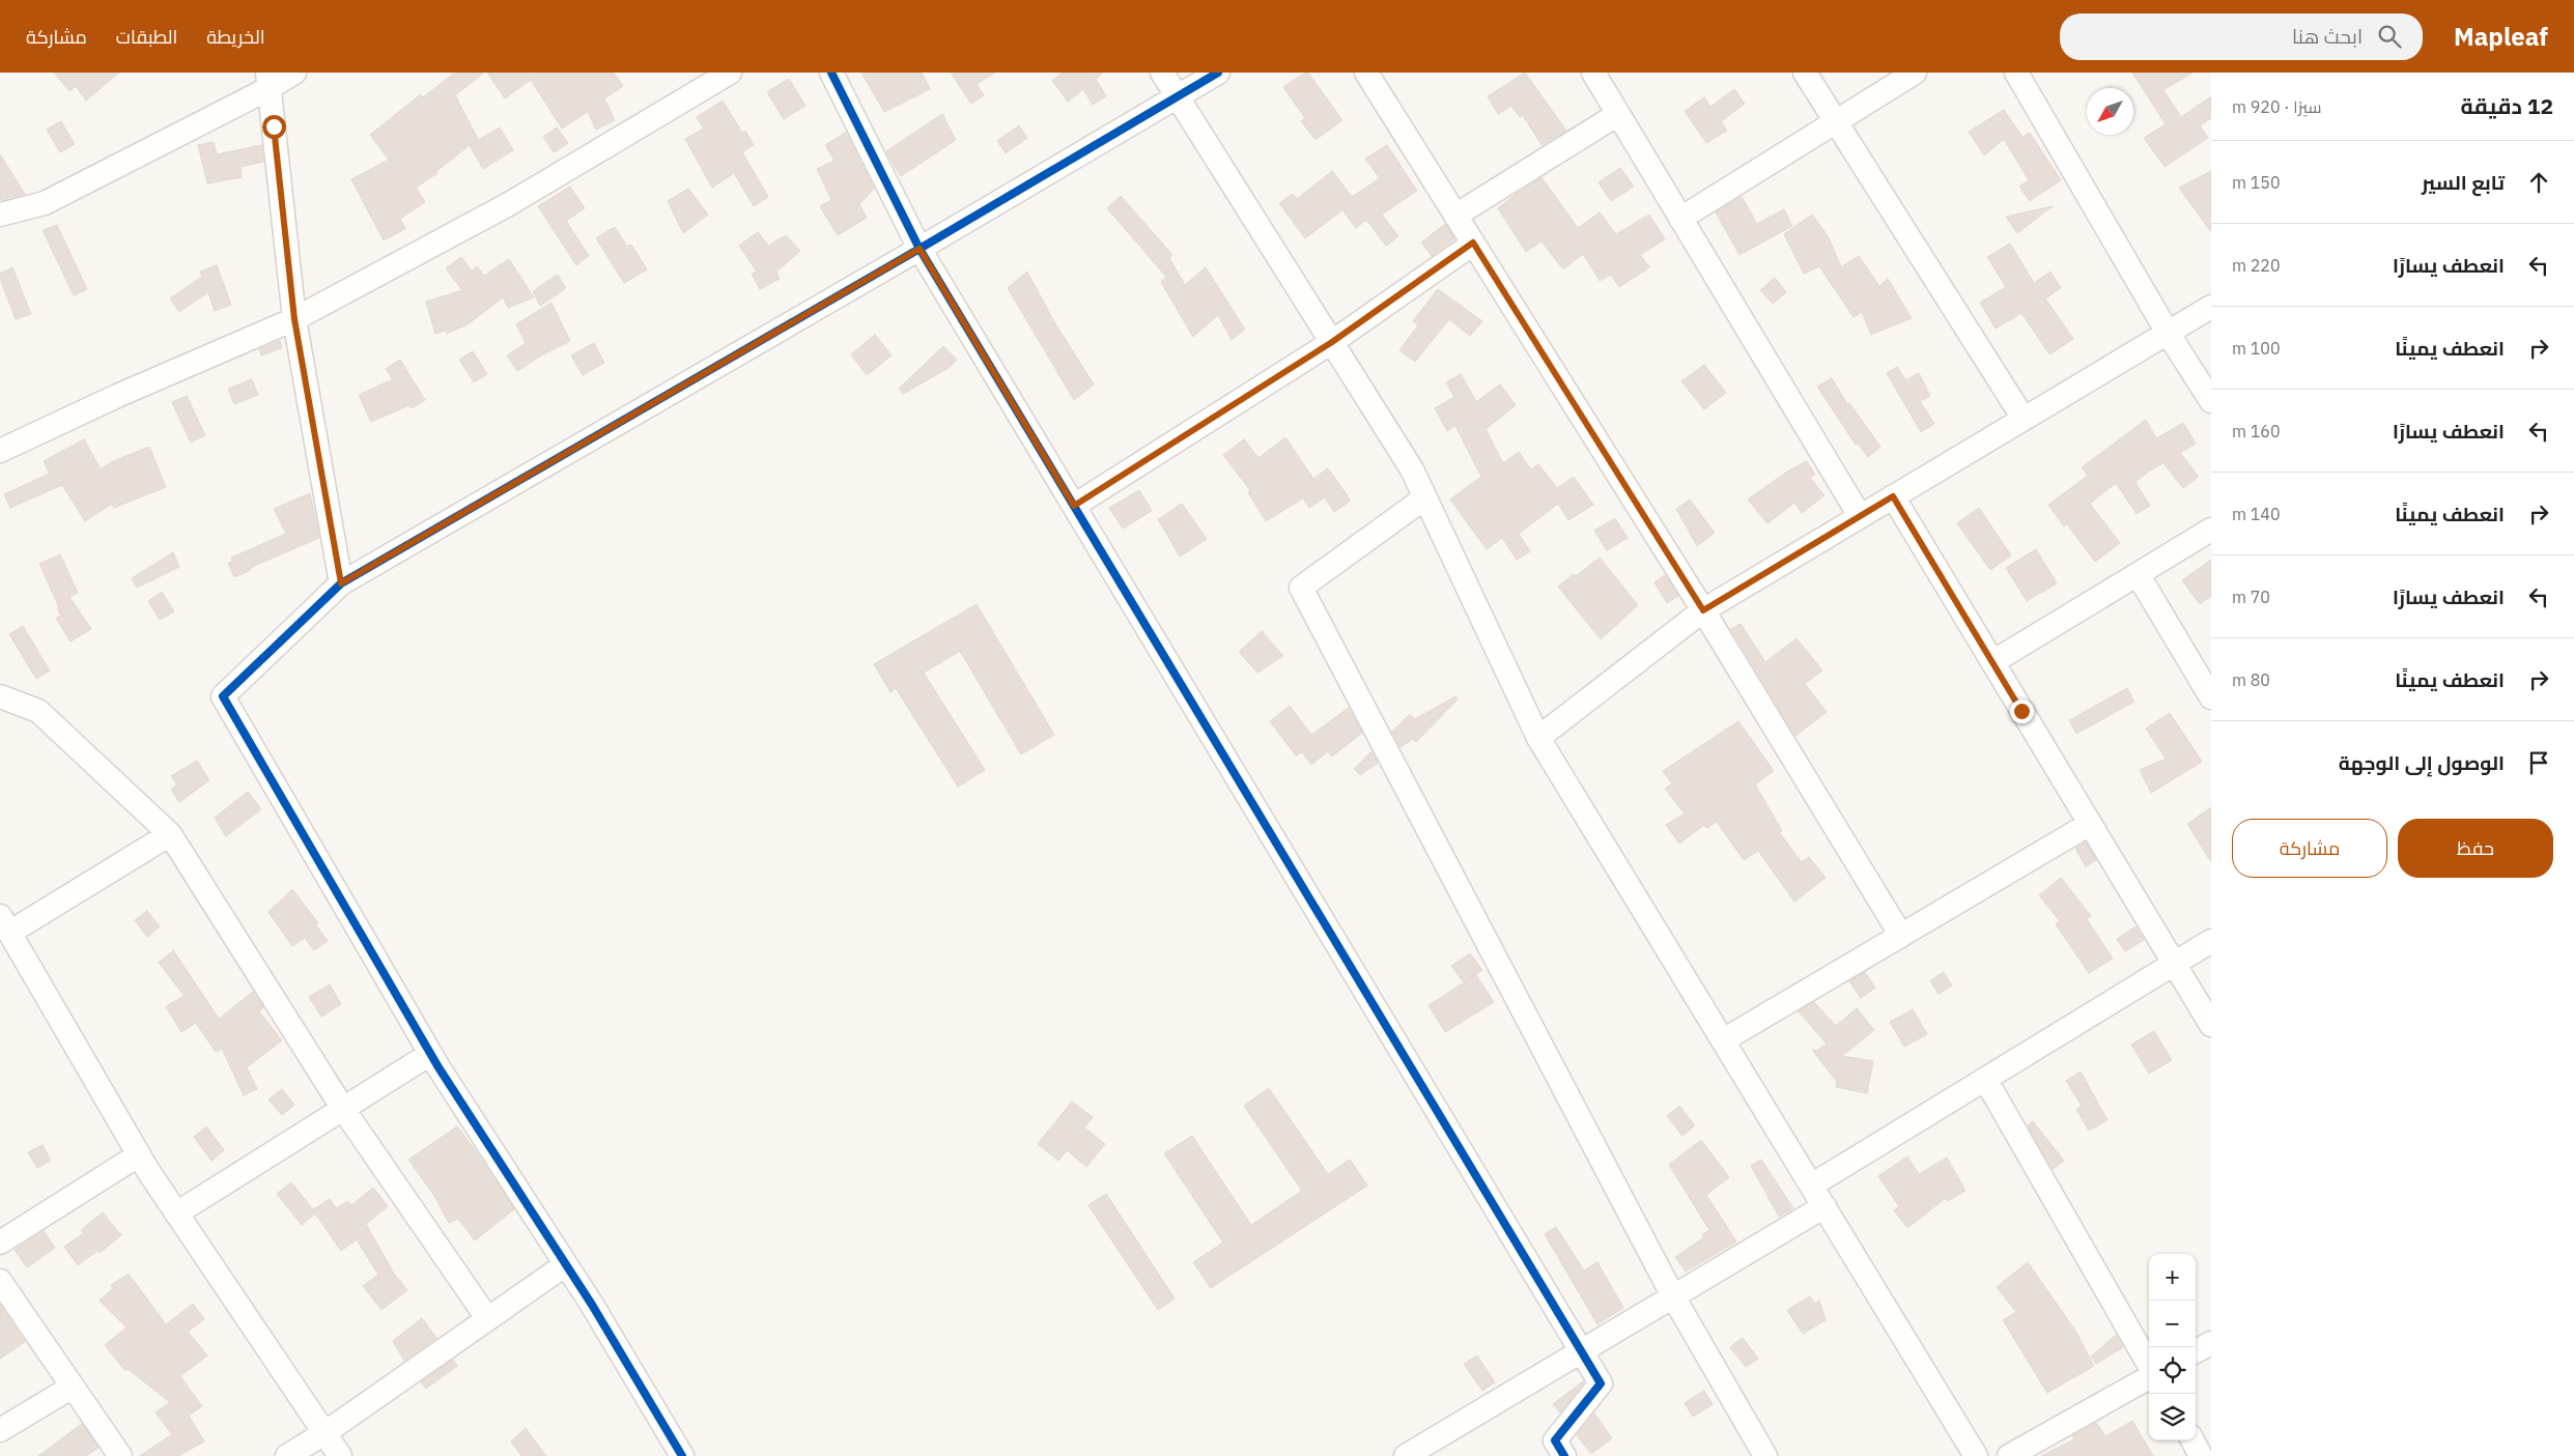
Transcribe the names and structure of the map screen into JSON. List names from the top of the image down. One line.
{"north":"bottom left","page":{"header":"Mapleaf","search":"ابحث هنا","nav":["الخريطة","الطبقات","مشاركة"],"heading":["12 دقيقة","سيرًا · 920 m"],"list":[["تابع السير","150 m"],["انعطف يسارًا","220 m"],["انعطف يمينًا","100 m"],["انعطف يسارًا","160 m"],["انعطف يمينًا","140 m"],["انعطف يسارًا","70 m"],["انعطف يمينًا","80 m"],"الوصول إلى الوجهة"],"buttons":["حفظ","مشاركة"],"map_buttons":["+","−"]}}
